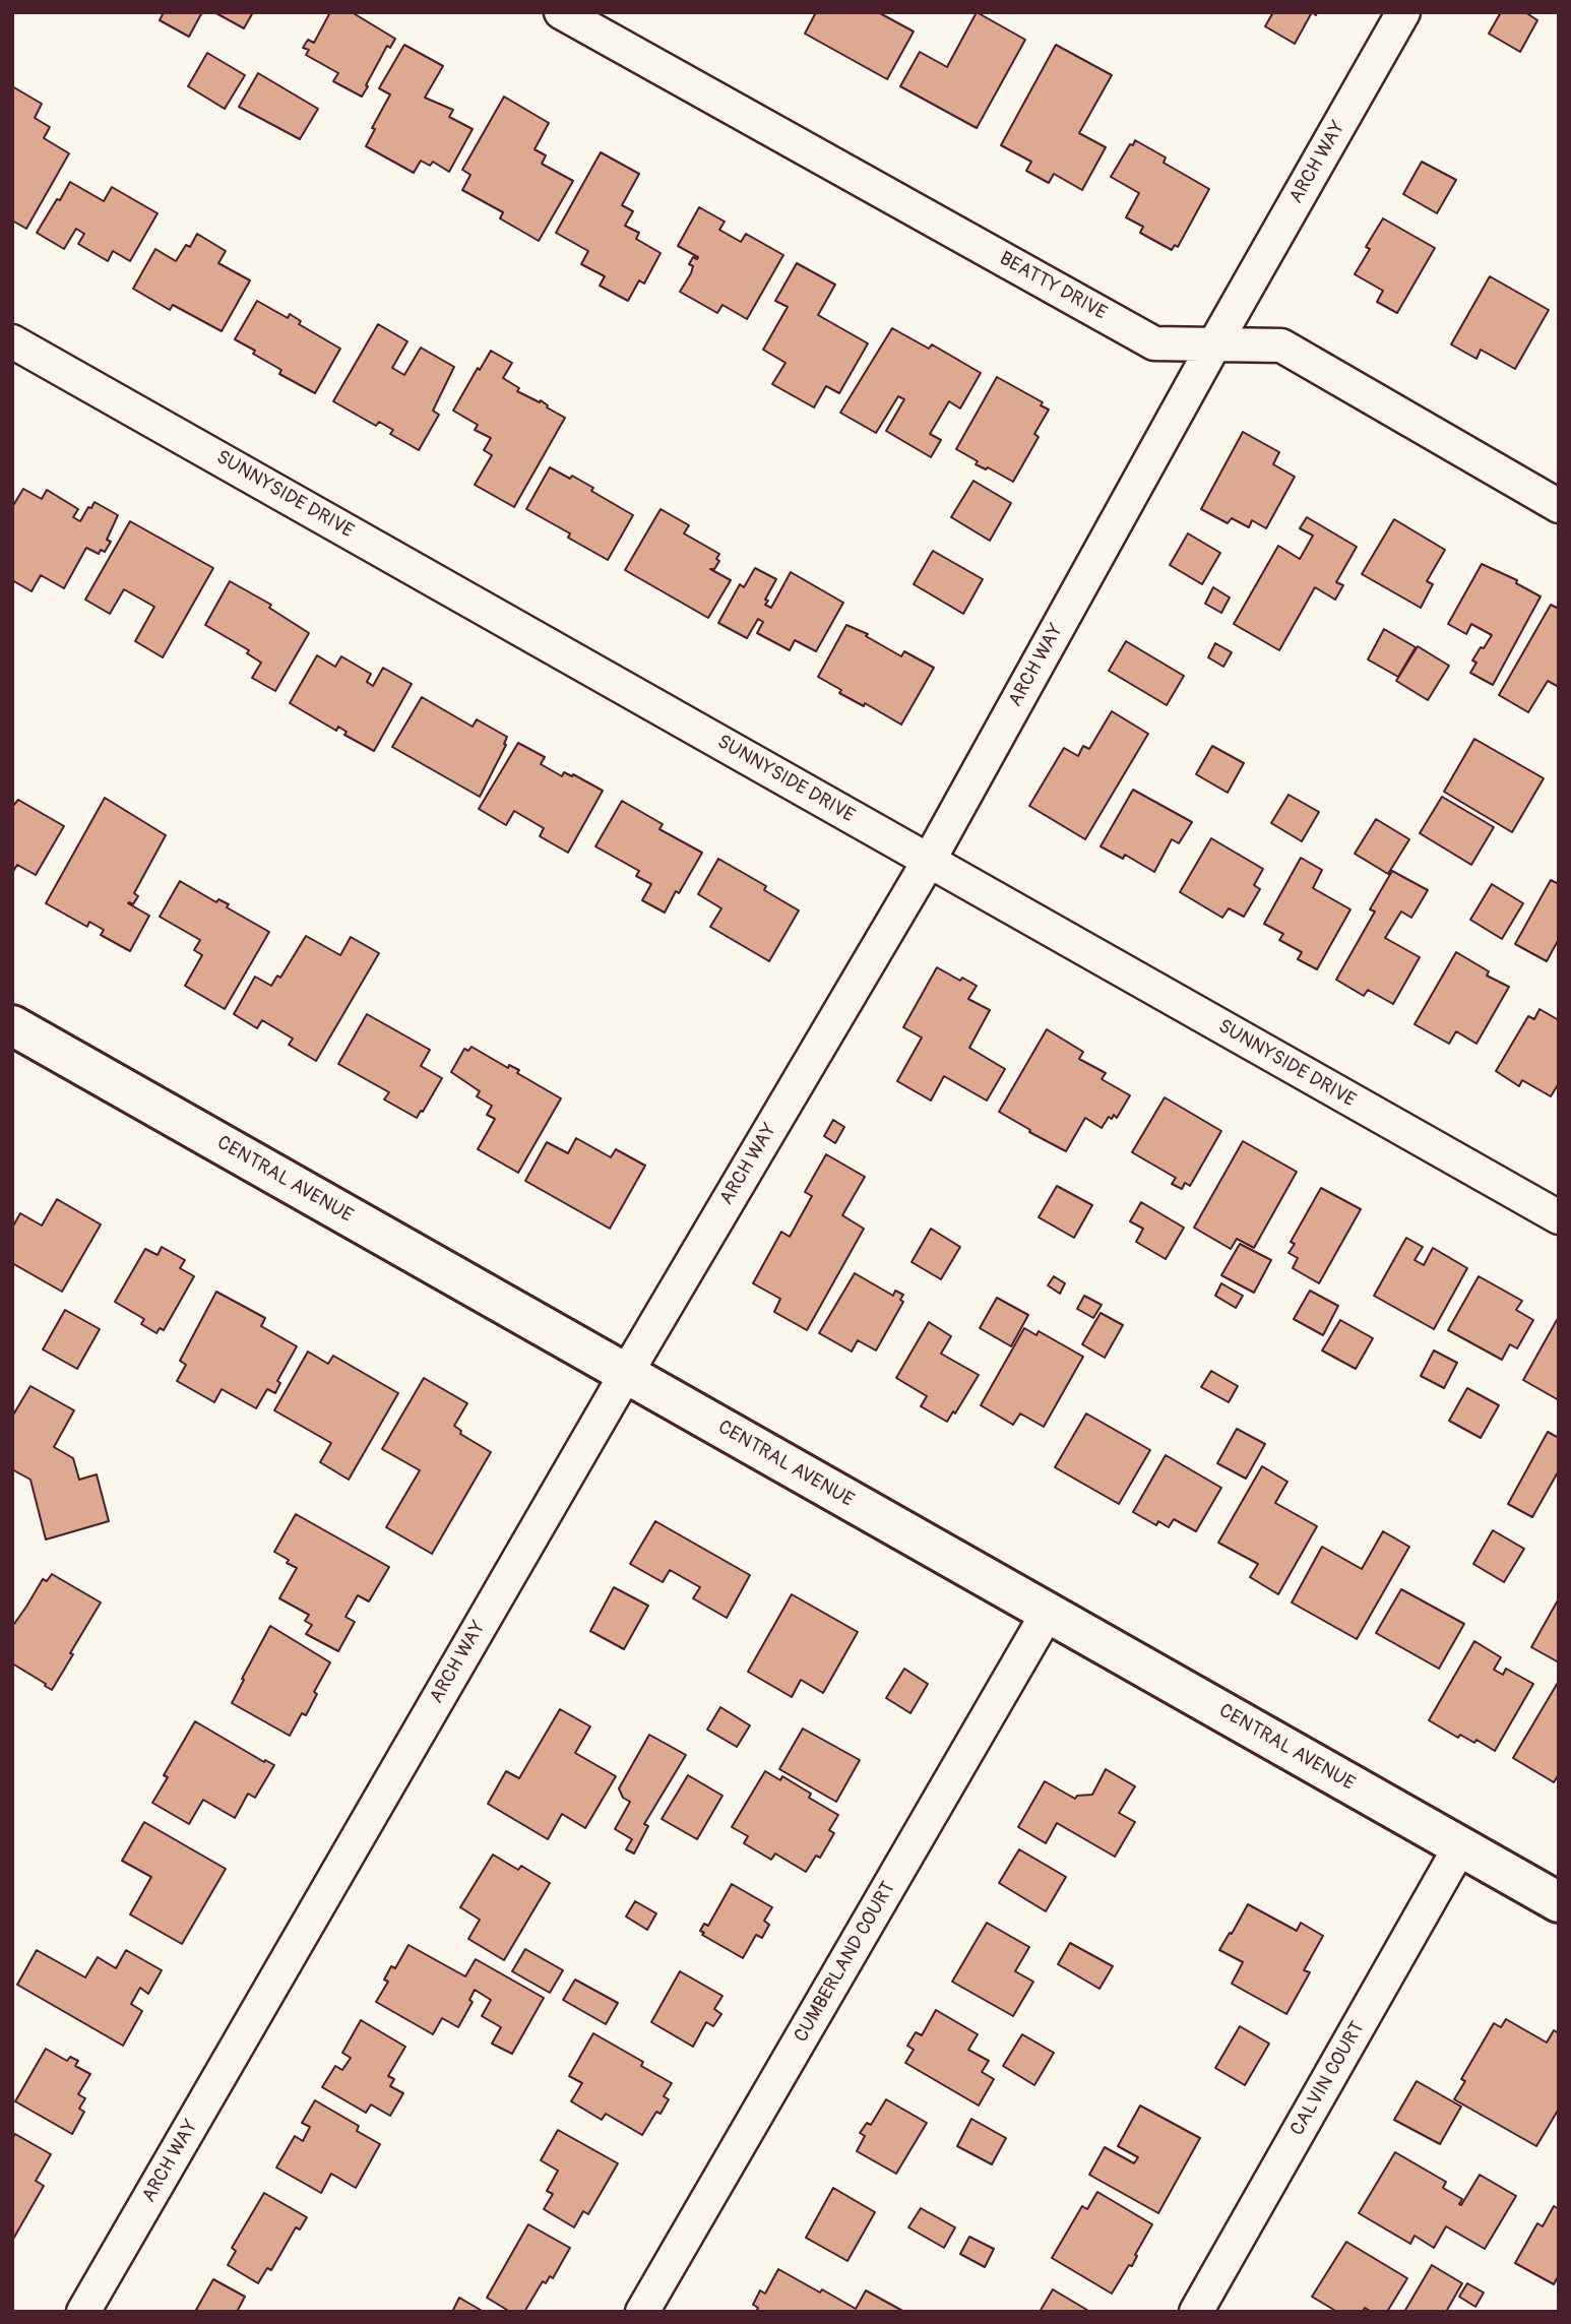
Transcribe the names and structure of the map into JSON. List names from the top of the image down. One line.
{"streets":{"main road":["CENTRAL AVENUE"],"street":["ARCH WAY","BEATTY DRIVE","SUNNYSIDE DRIVE","CUMBERLAND COURT","CALVIN COURT"]},"crossings":[["ARCH WAY","BEATTY DRIVE"],["ARCH WAY","SUNNYSIDE DRIVE"],["ARCH WAY","CENTRAL AVENUE"],["CENTRAL AVENUE","CUMBERLAND COURT"],["CENTRAL AVENUE","CALVIN COURT"]]}
